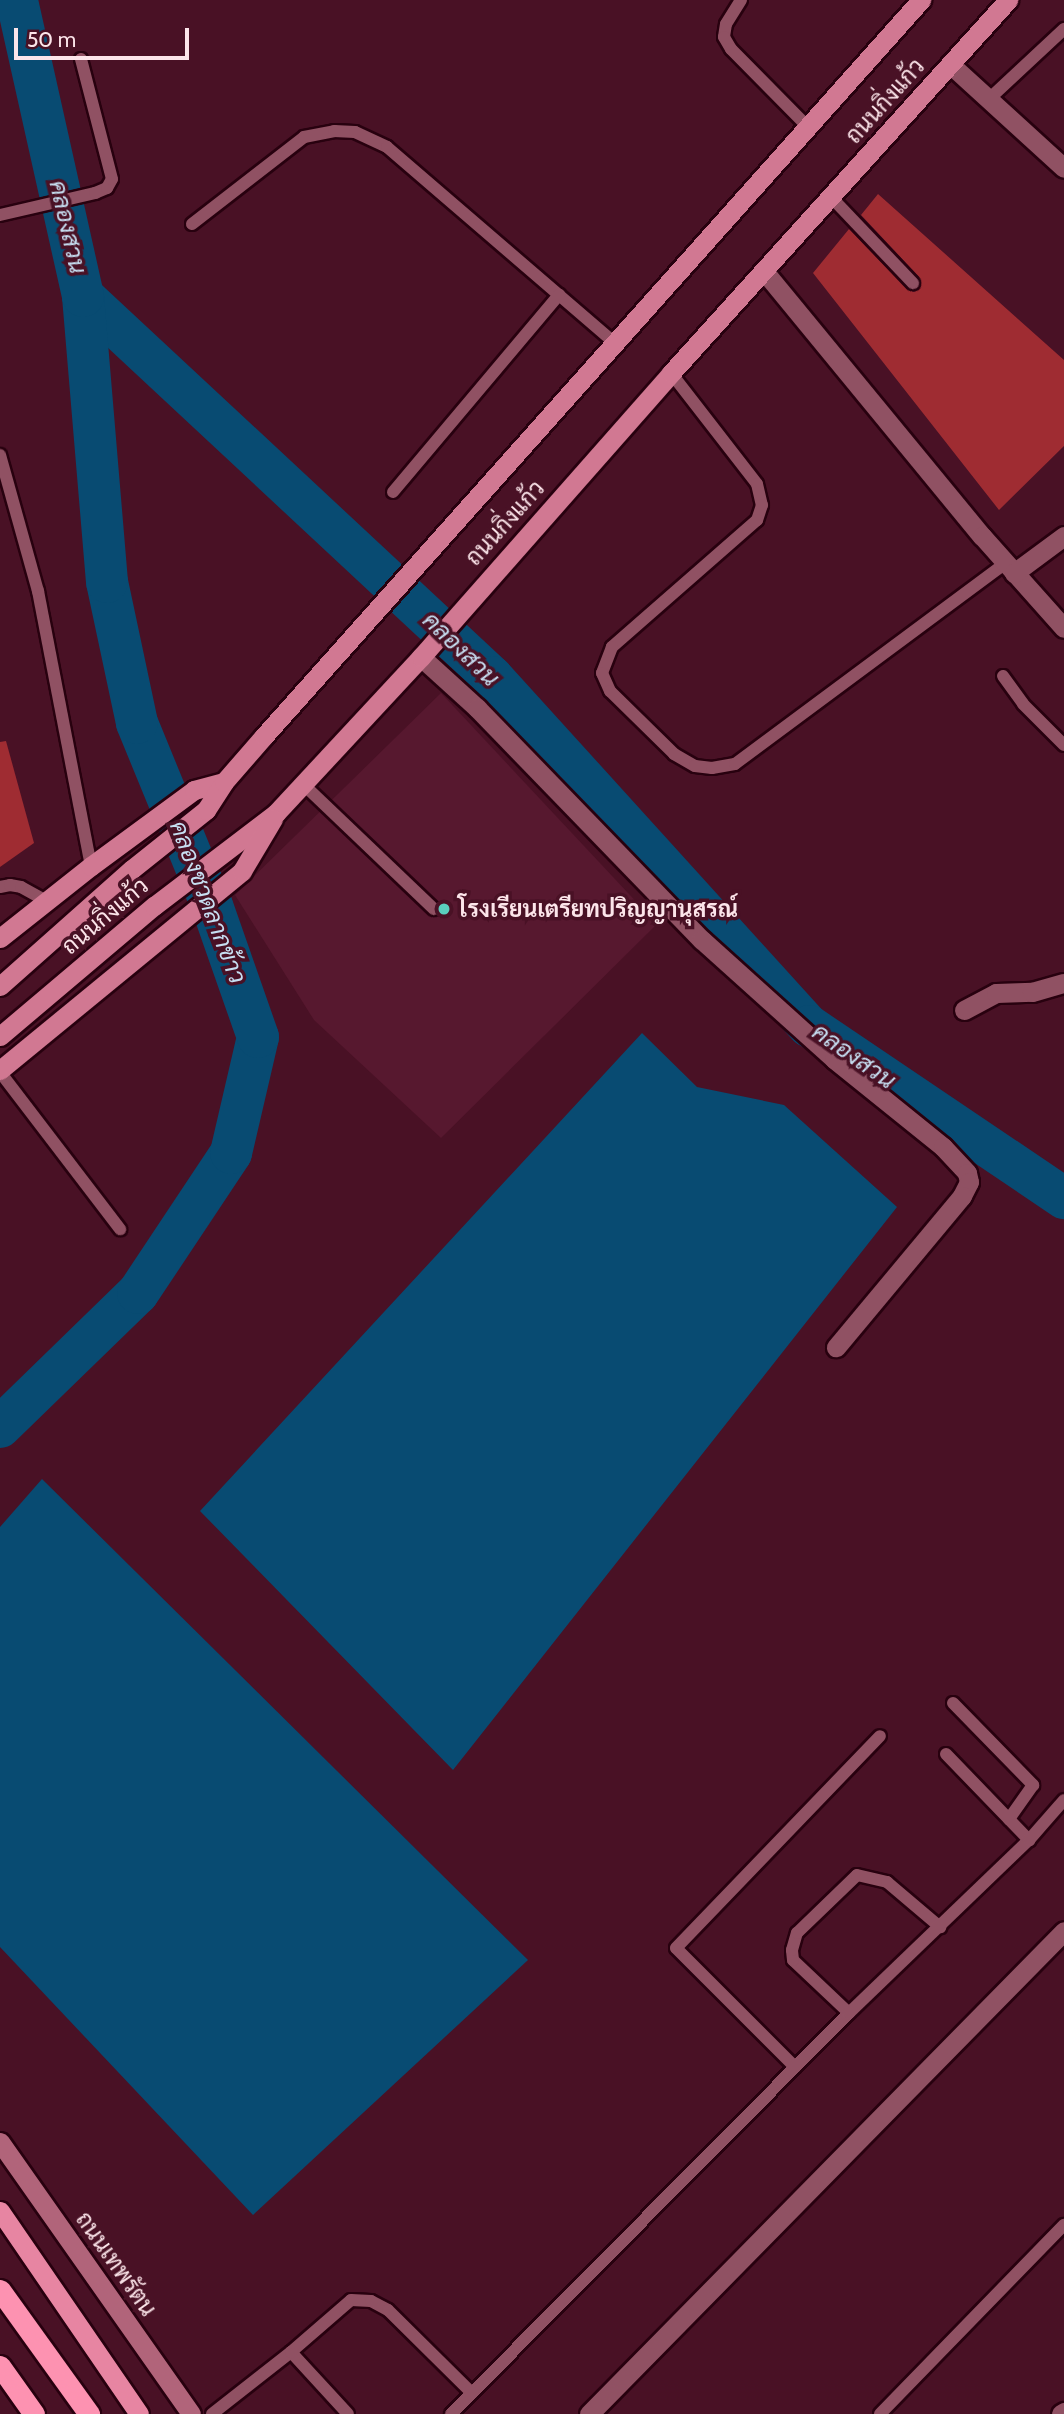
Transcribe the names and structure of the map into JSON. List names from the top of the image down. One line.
{"streets":{"main road":["ถนนกิ่งแก้ว","ถนนเทพรัตน"]},"water":["คลองสวน","คลองชวดลากข้าว"],"places":["โรงเรียนเตรียทปริญญานุสรณ์"],"scale_bar":"50 m"}
